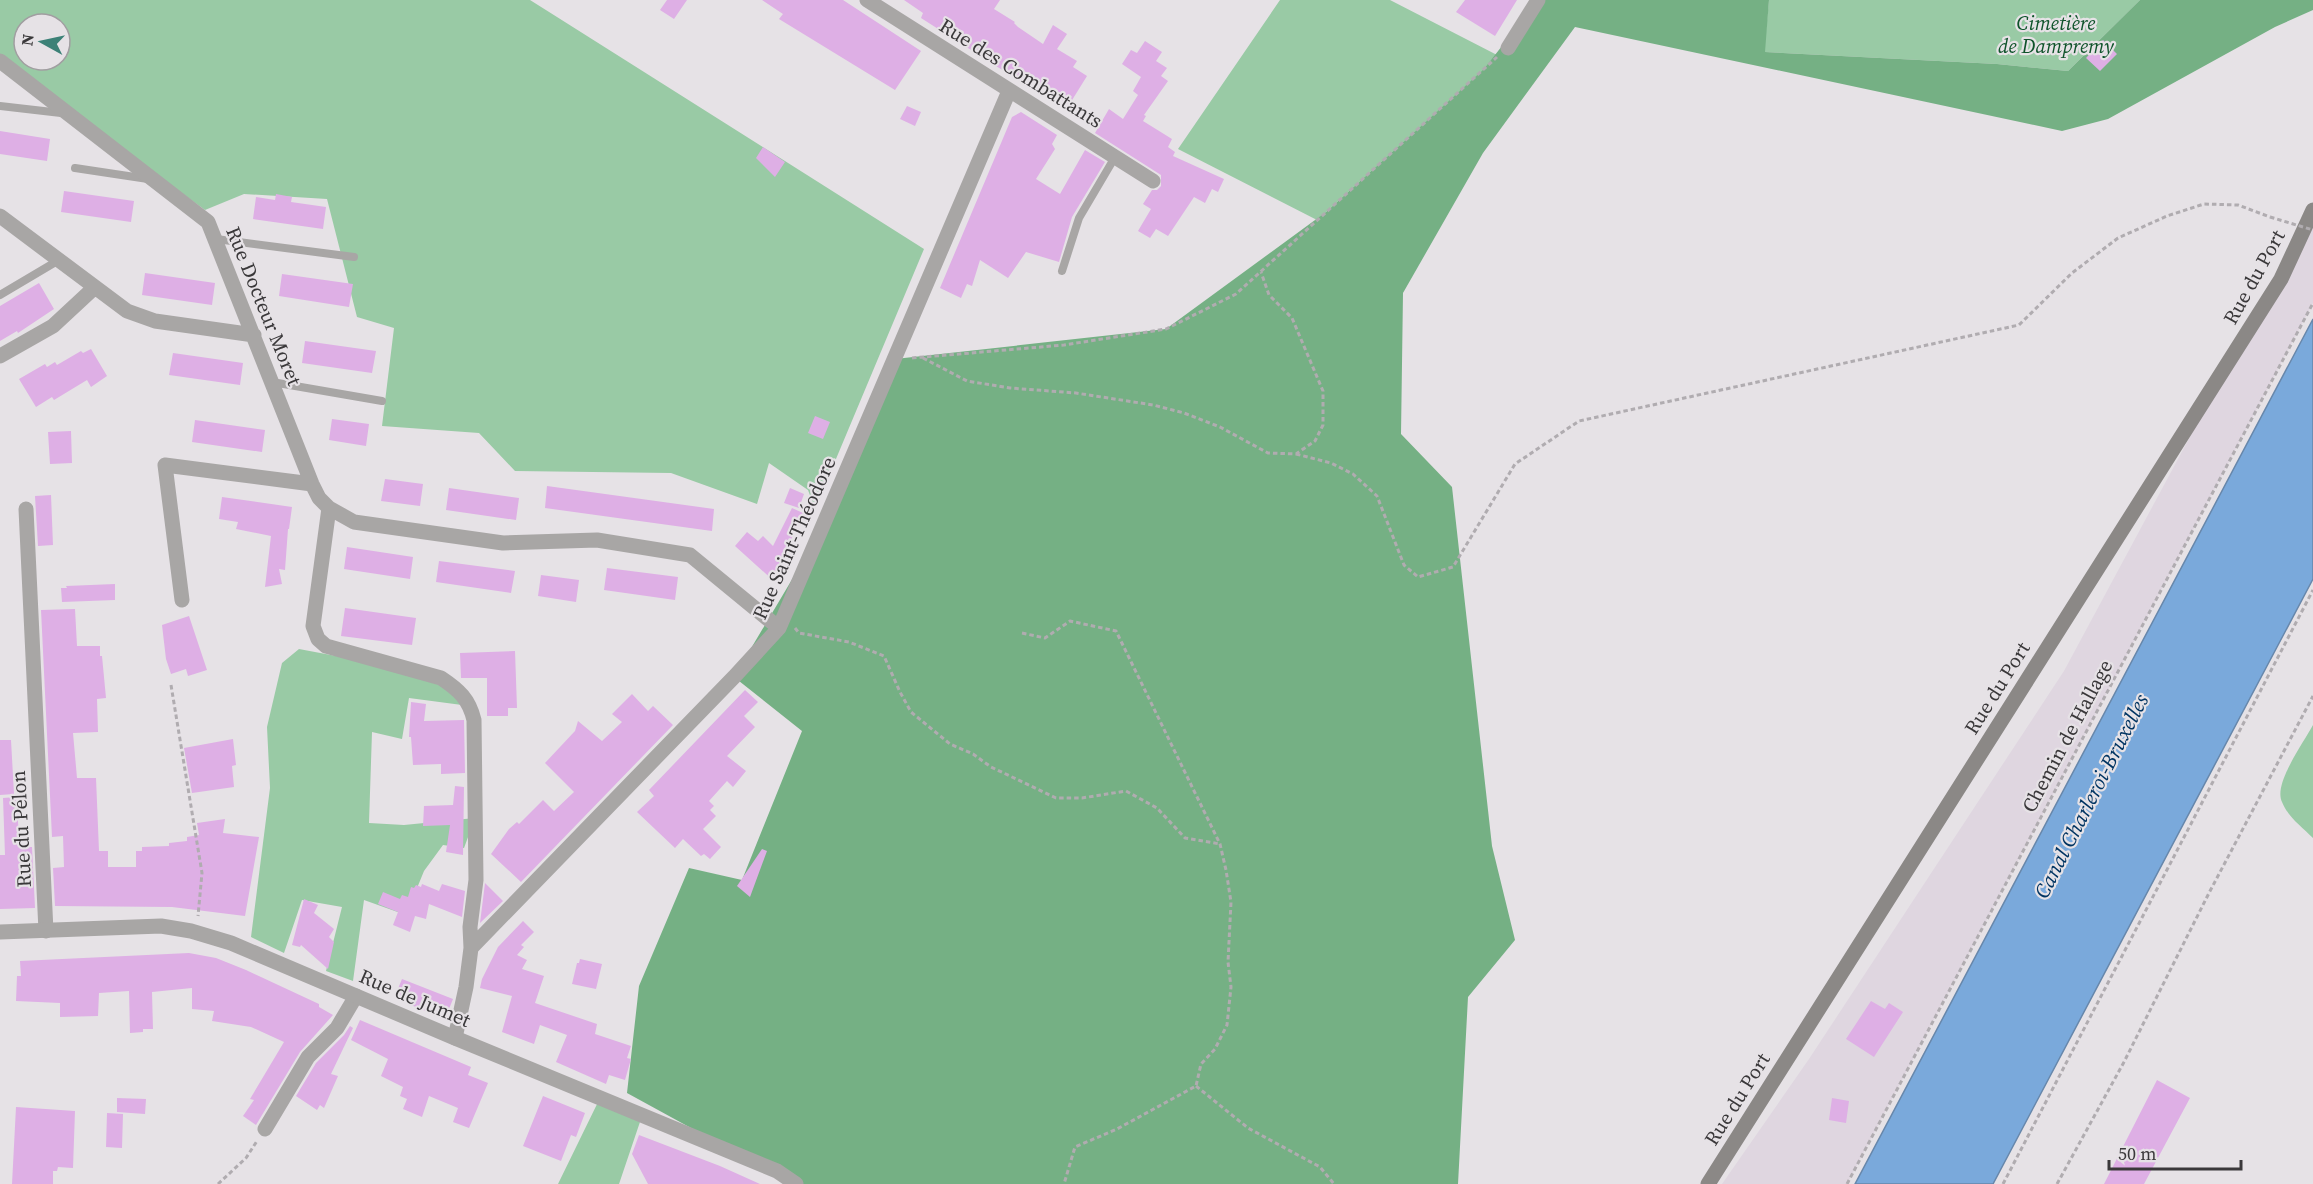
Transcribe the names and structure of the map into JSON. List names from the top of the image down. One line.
{"streets":{"main road":["Rue du Port"],"street":["Rue des Combattants","Rue Docteur Moret","Rue Saint-Théodore","Rue du Pélon","Rue de Jumet"],"path":["Chemin de Hallage"]},"crossings":[["Rue des Combattants","Rue Saint-Théodore"],["Rue Docteur Moret","Rue Saint-Théodore"],["Rue du Pélon","Rue de Jumet"]],"water":["Canal Charleroi-Bruxelles"],"parks":["Cimetière de Dampremy"],"scale_bar":"50 m","north":"left"}
